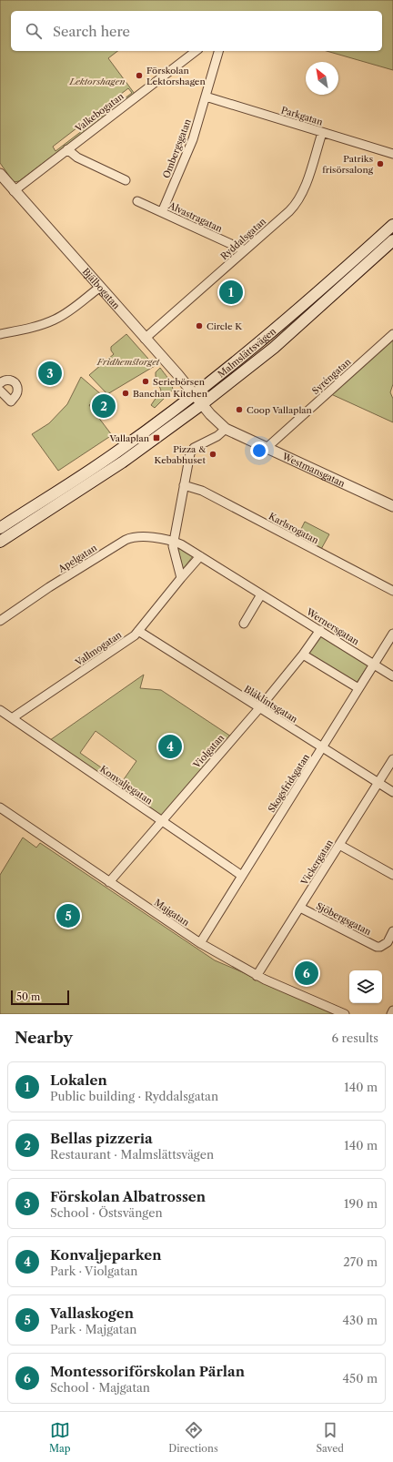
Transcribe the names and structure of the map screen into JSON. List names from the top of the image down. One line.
{"streets":{"main road":["Malmslättsvägen"],"street":["Valkebogatan","Parkgatan","Ombergsgatan","Alvastragatan","Ryddalsgatan","Bjälbogatan","Syréngatan","Westmansgatan","Karlsrogatan","Apelgatan","Wernersgatan","Vallmogatan","Blåklintsgatan","Violgatan","Skogsfridsgatan","Konvaljegatan","Vickergatan","Majgatan","Sjöbergsgatan"]},"crossings":[["Valkebogatan","Bjälbogatan"],["Parkgatan","Ombergsgatan"],["Parkgatan","Ryddalsgatan"],["Ombergsgatan","Alvastragatan"],["Alvastragatan","Ryddalsgatan"],["Ryddalsgatan","Bjälbogatan"],["Bjälbogatan","Malmslättsvägen"],["Bjälbogatan","Westmansgatan"],["Malmslättsvägen","Westmansgatan"],["Syréngatan","Westmansgatan"],["Apelgatan","Wernersgatan"],["Wernersgatan","Vallmogatan"],["Wernersgatan","Violgatan"],["Wernersgatan","Skogsfridsgatan"],["Vallmogatan","Blåklintsgatan"],["Vallmogatan","Konvaljegatan"],["Blåklintsgatan","Violgatan"],["Blåklintsgatan","Skogsfridsgatan"],["Blåklintsgatan","Vickergatan"],["Violgatan","Konvaljegatan"],["Violgatan","Majgatan"],["Skogsfridsgatan","Konvaljegatan"],["Skogsfridsgatan","Majgatan"],["Vickergatan","Majgatan"],["Vickergatan","Sjöbergsgatan"]],"parks":["Lektorshagen","Fridhemstorget"],"places":{"other":["Förskolan Lektorshagen","Patriks frisörsalong","Circle K","Seriebörsen","Banchan Kitchen","Coop Vallaplan","Pizza & Kebabhuset"],"transit":["Vallaplan"]},"scale_bar":"50 m","north":"top left","page":{"search":"Search here","pins":["1","3","2","4","5","6"],"scale":"50 m","heading":["Nearby","6 results"],"list":[{"mark":"1","name":"Lokalen","note":"Public building · Ryddalsgatan","value":"140 m"},{"mark":"2","name":"Bellas pizzeria","note":"Restaurant · Malmslättsvägen","value":"140 m"},{"mark":"3","name":"Förskolan Albatrossen","note":"School · Östsvängen","value":"190 m"},{"mark":"4","name":"Konvaljeparken","note":"Park · Violgatan","value":"270 m"},{"mark":"5","name":"Vallaskogen","note":"Park · Majgatan","value":"430 m"},{"mark":"6","name":"Montessoriförskolan Pärlan","note":"School · Majgatan","value":"450 m"}],"nav":["Map","Directions","Saved"]}}
